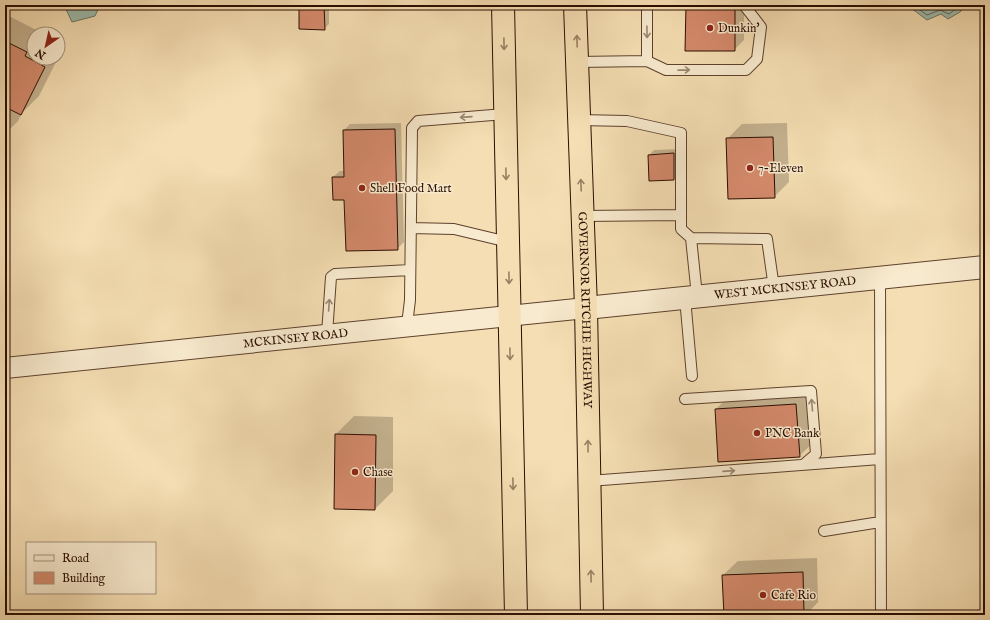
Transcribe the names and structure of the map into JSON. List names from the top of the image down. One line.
{"streets":{"highway":["GOVERNOR RITCHIE HIGHWAY"],"street":["WEST MCKINSEY ROAD","MCKINSEY ROAD"]},"crossings":[["WEST MCKINSEY ROAD","GOVERNOR RITCHIE HIGHWAY"],["WEST MCKINSEY ROAD","MCKINSEY ROAD"],["GOVERNOR RITCHIE HIGHWAY","MCKINSEY ROAD"]],"places":["Dunkin'","7-Eleven","Shell Food Mart","PNC Bank","Chase","Cafe Rio"],"legend":["Road","Building"],"north":"bottom left"}
